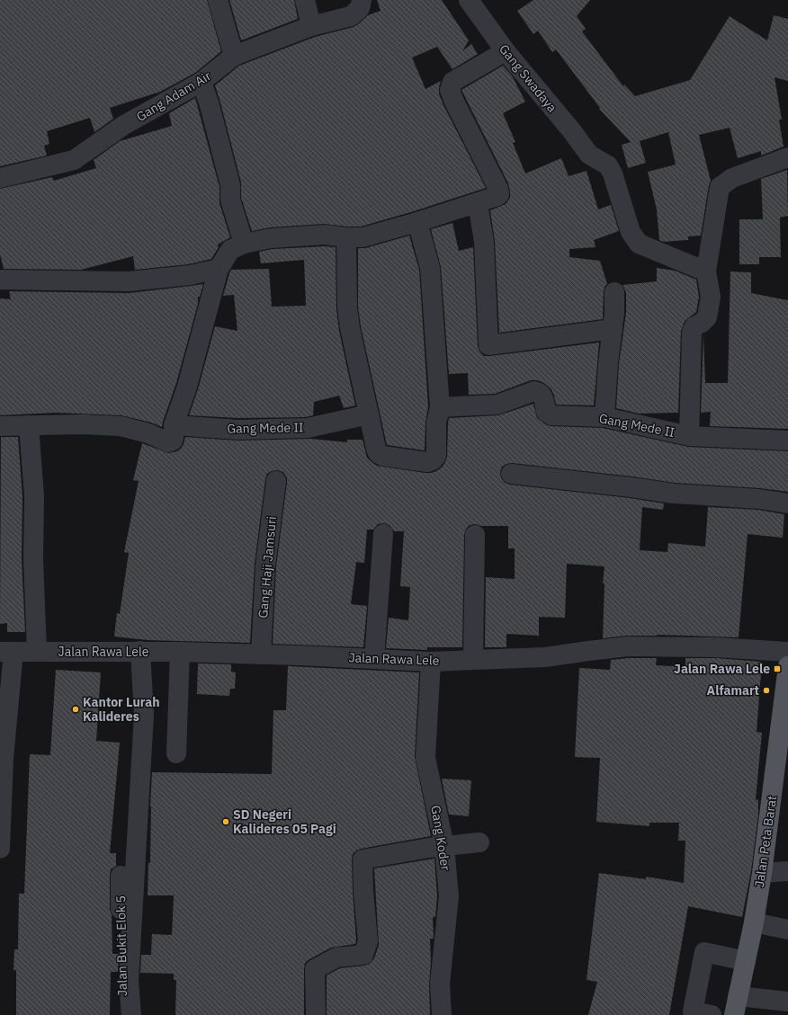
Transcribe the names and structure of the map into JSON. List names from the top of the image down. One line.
{"streets":{"main road":["Jalan Peta Barat"],"street":["Gang Swadaya","Gang Adam Air","Gang Mede II","Gang Haji Jamsuri","Jalan Rawa Lele","Gang Koder","Jalan Bukit Elok 5"]},"crossings":[["Gang Haji Jamsuri","Jalan Rawa Lele"],["Jalan Rawa Lele","Gang Koder"]],"places":{"transit":["Jalan Rawa Lele"],"other":["Alfamart","Kantor Lurah Kalideres","SD Negeri Kalideres 05 Pagi"]}}
